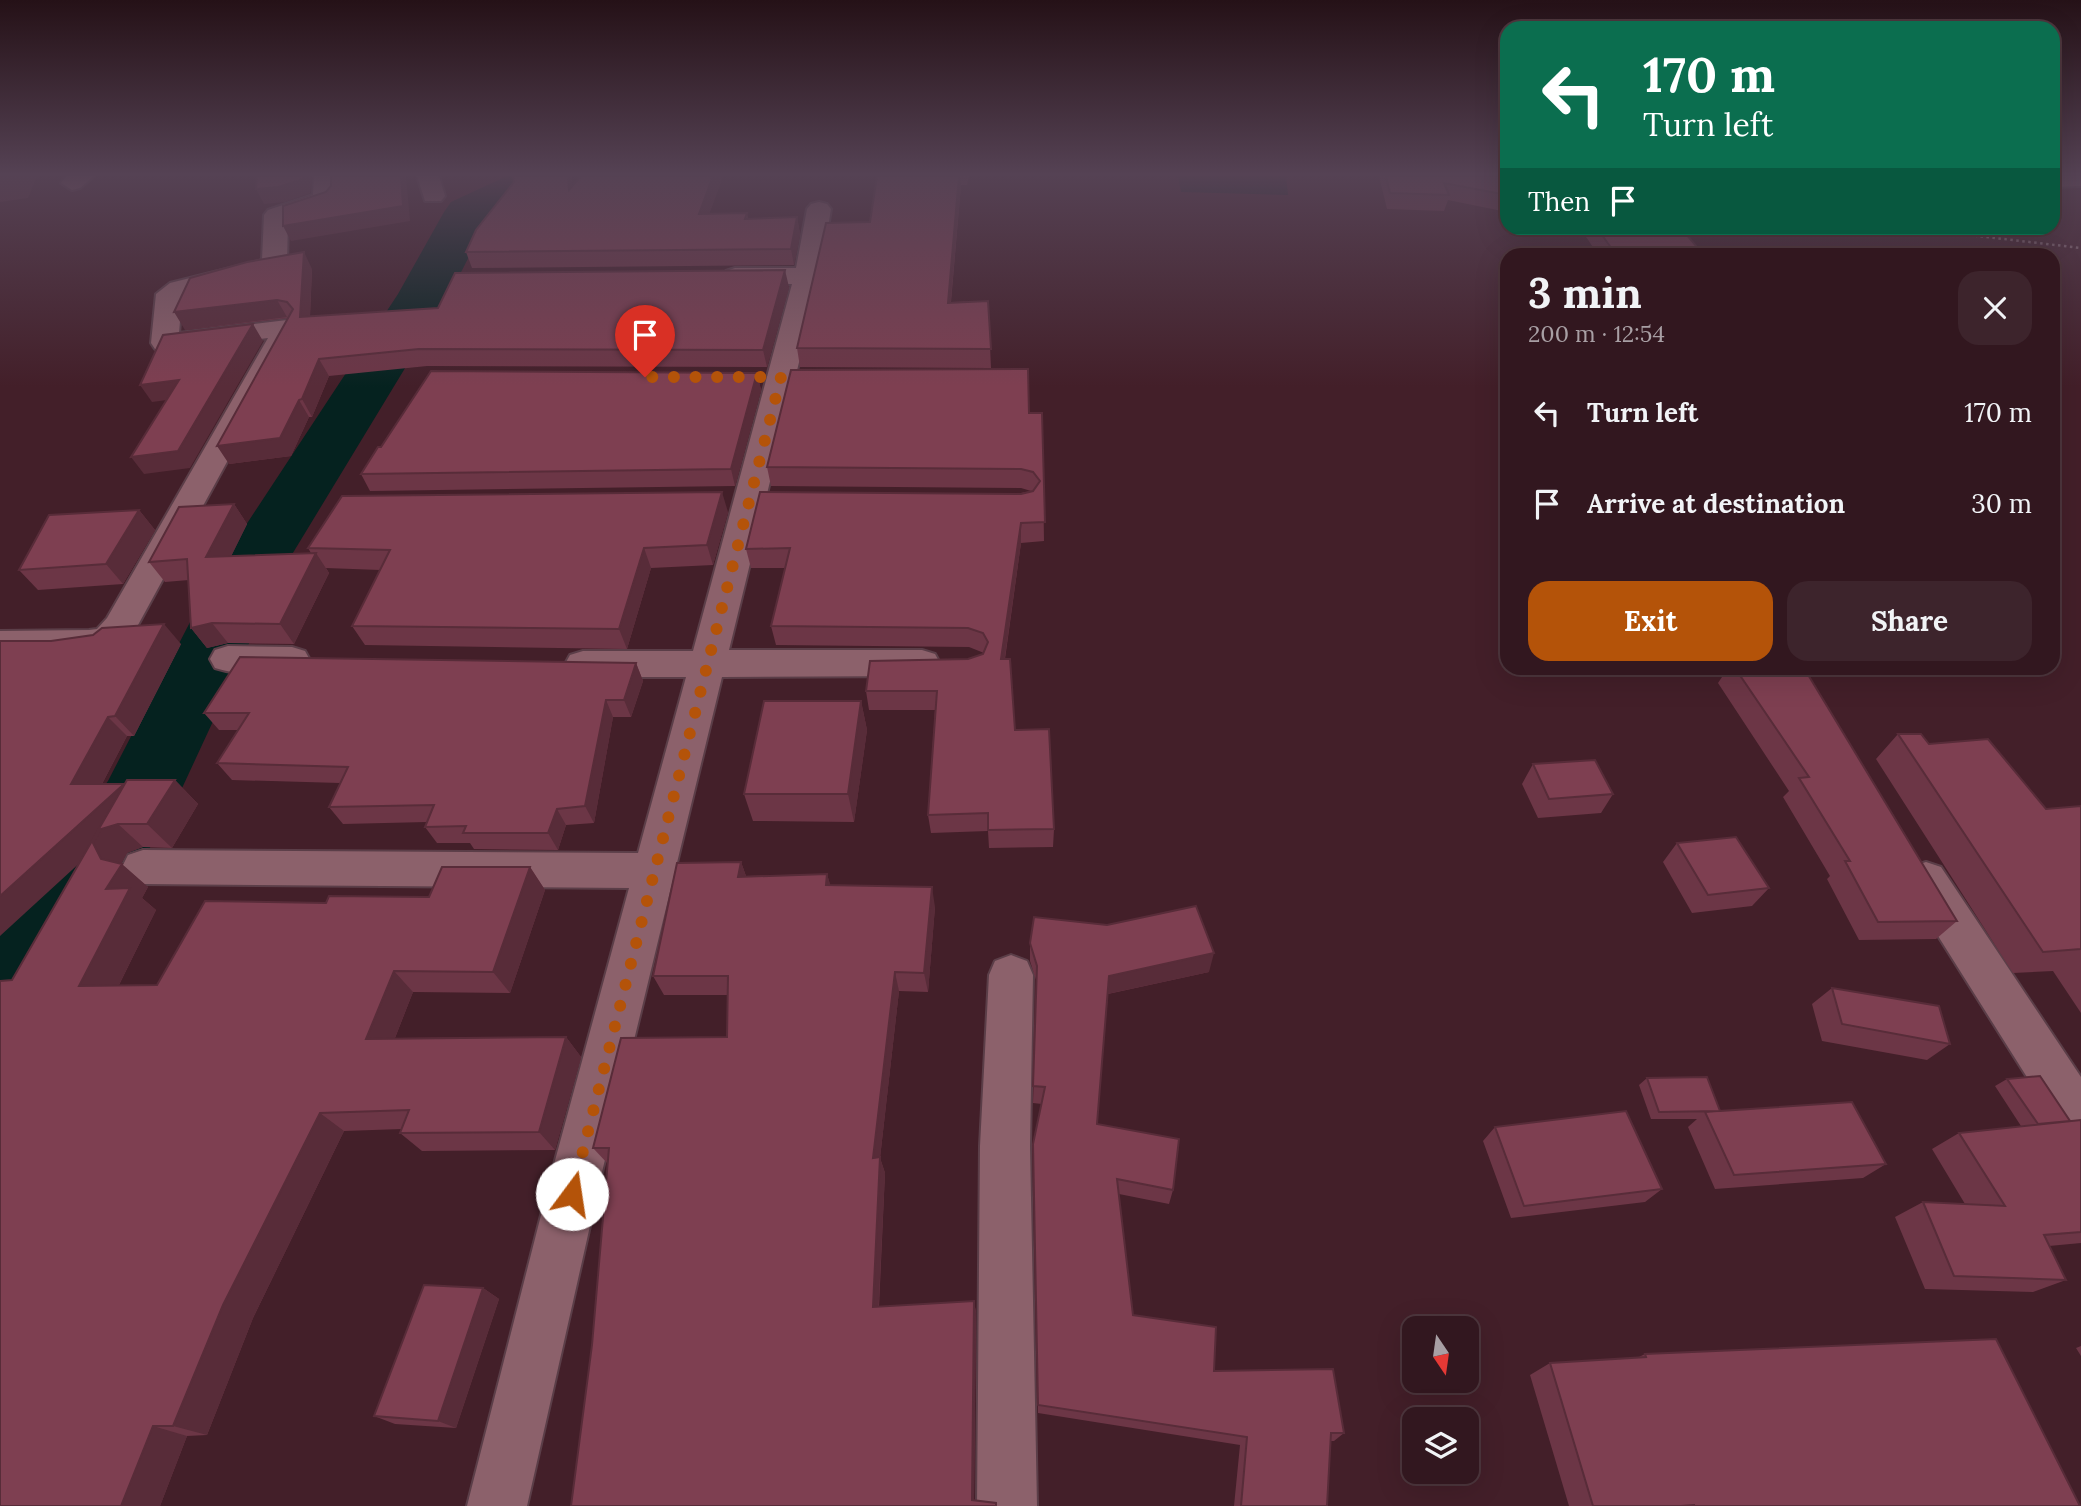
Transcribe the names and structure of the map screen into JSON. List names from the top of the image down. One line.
{"north":"bottom","page":{"turn":["170 m","Turn left"],"then":"Then","heading":["3 min","200 m · 12:54"],"list":[{"name":"Turn left","value":"170 m"},{"name":"Arrive at destination","value":"30 m"}],"buttons":["Exit","Share"]}}
